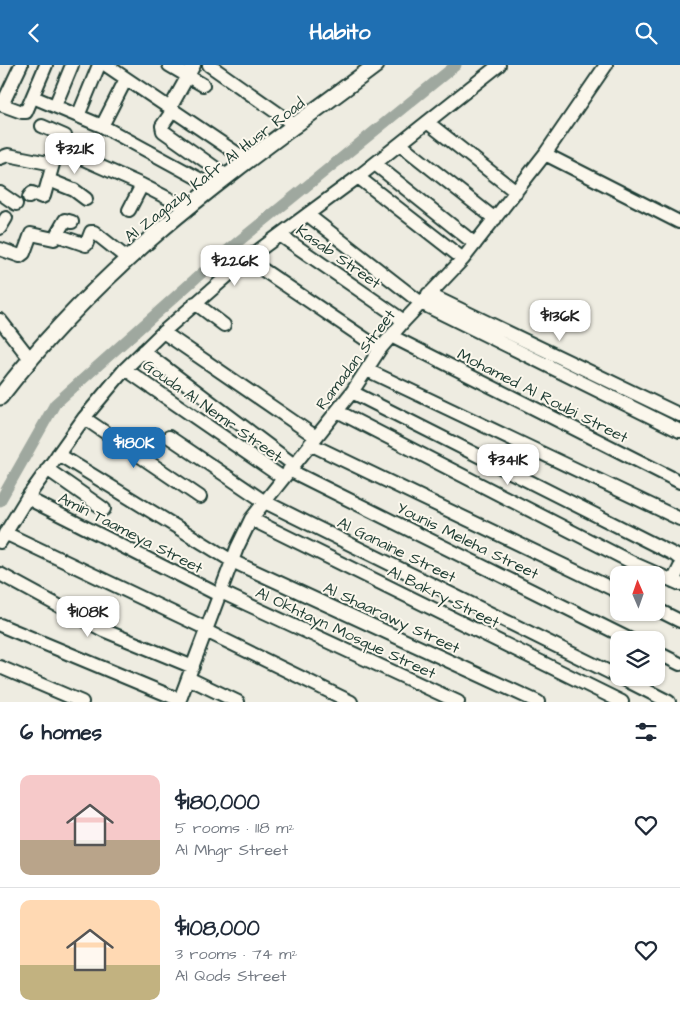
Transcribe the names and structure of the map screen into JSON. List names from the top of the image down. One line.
{"streets":{"main road":["Al Zagazig, Kafr Al Husr Road"],"street":["Kasab Street","Ramadan Street","Mohamed Al Roubi Street","Gouda Al Nemr Street","Amin Taameya Street","Younis Meleha Street","Al Ganaine Street","Al Bakry Street","Al Shaarawy Street","Al Okhtayn Mosque Street"]},"crossings":[["Kasab Street","Ramadan Street"],["Ramadan Street","Mohamed Al Roubi Street"],["Ramadan Street","Gouda Al Nemr Street"],["Ramadan Street","Amin Taameya Street"],["Ramadan Street","Younis Meleha Street"],["Ramadan Street","Al Ganaine Street"],["Ramadan Street","Al Bakry Street"],["Ramadan Street","Al Shaarawy Street"],["Ramadan Street","Al Okhtayn Mosque Street"],["Gouda Al Nemr Street","Younis Meleha Street"],["Amin Taameya Street","Al Okhtayn Mosque Street"]],"north":"top","page":{"header":"Habito","price":["$321K","$226K","$136K","$180K","$341K","$108K"],"heading":"6 homes","list":[{"name":"$180,000","note":"5 rooms · 118 m² · Al Mhgr Street"},{"name":"$108,000","note":"3 rooms · 74 m² · Al Qods Street"}]}}
